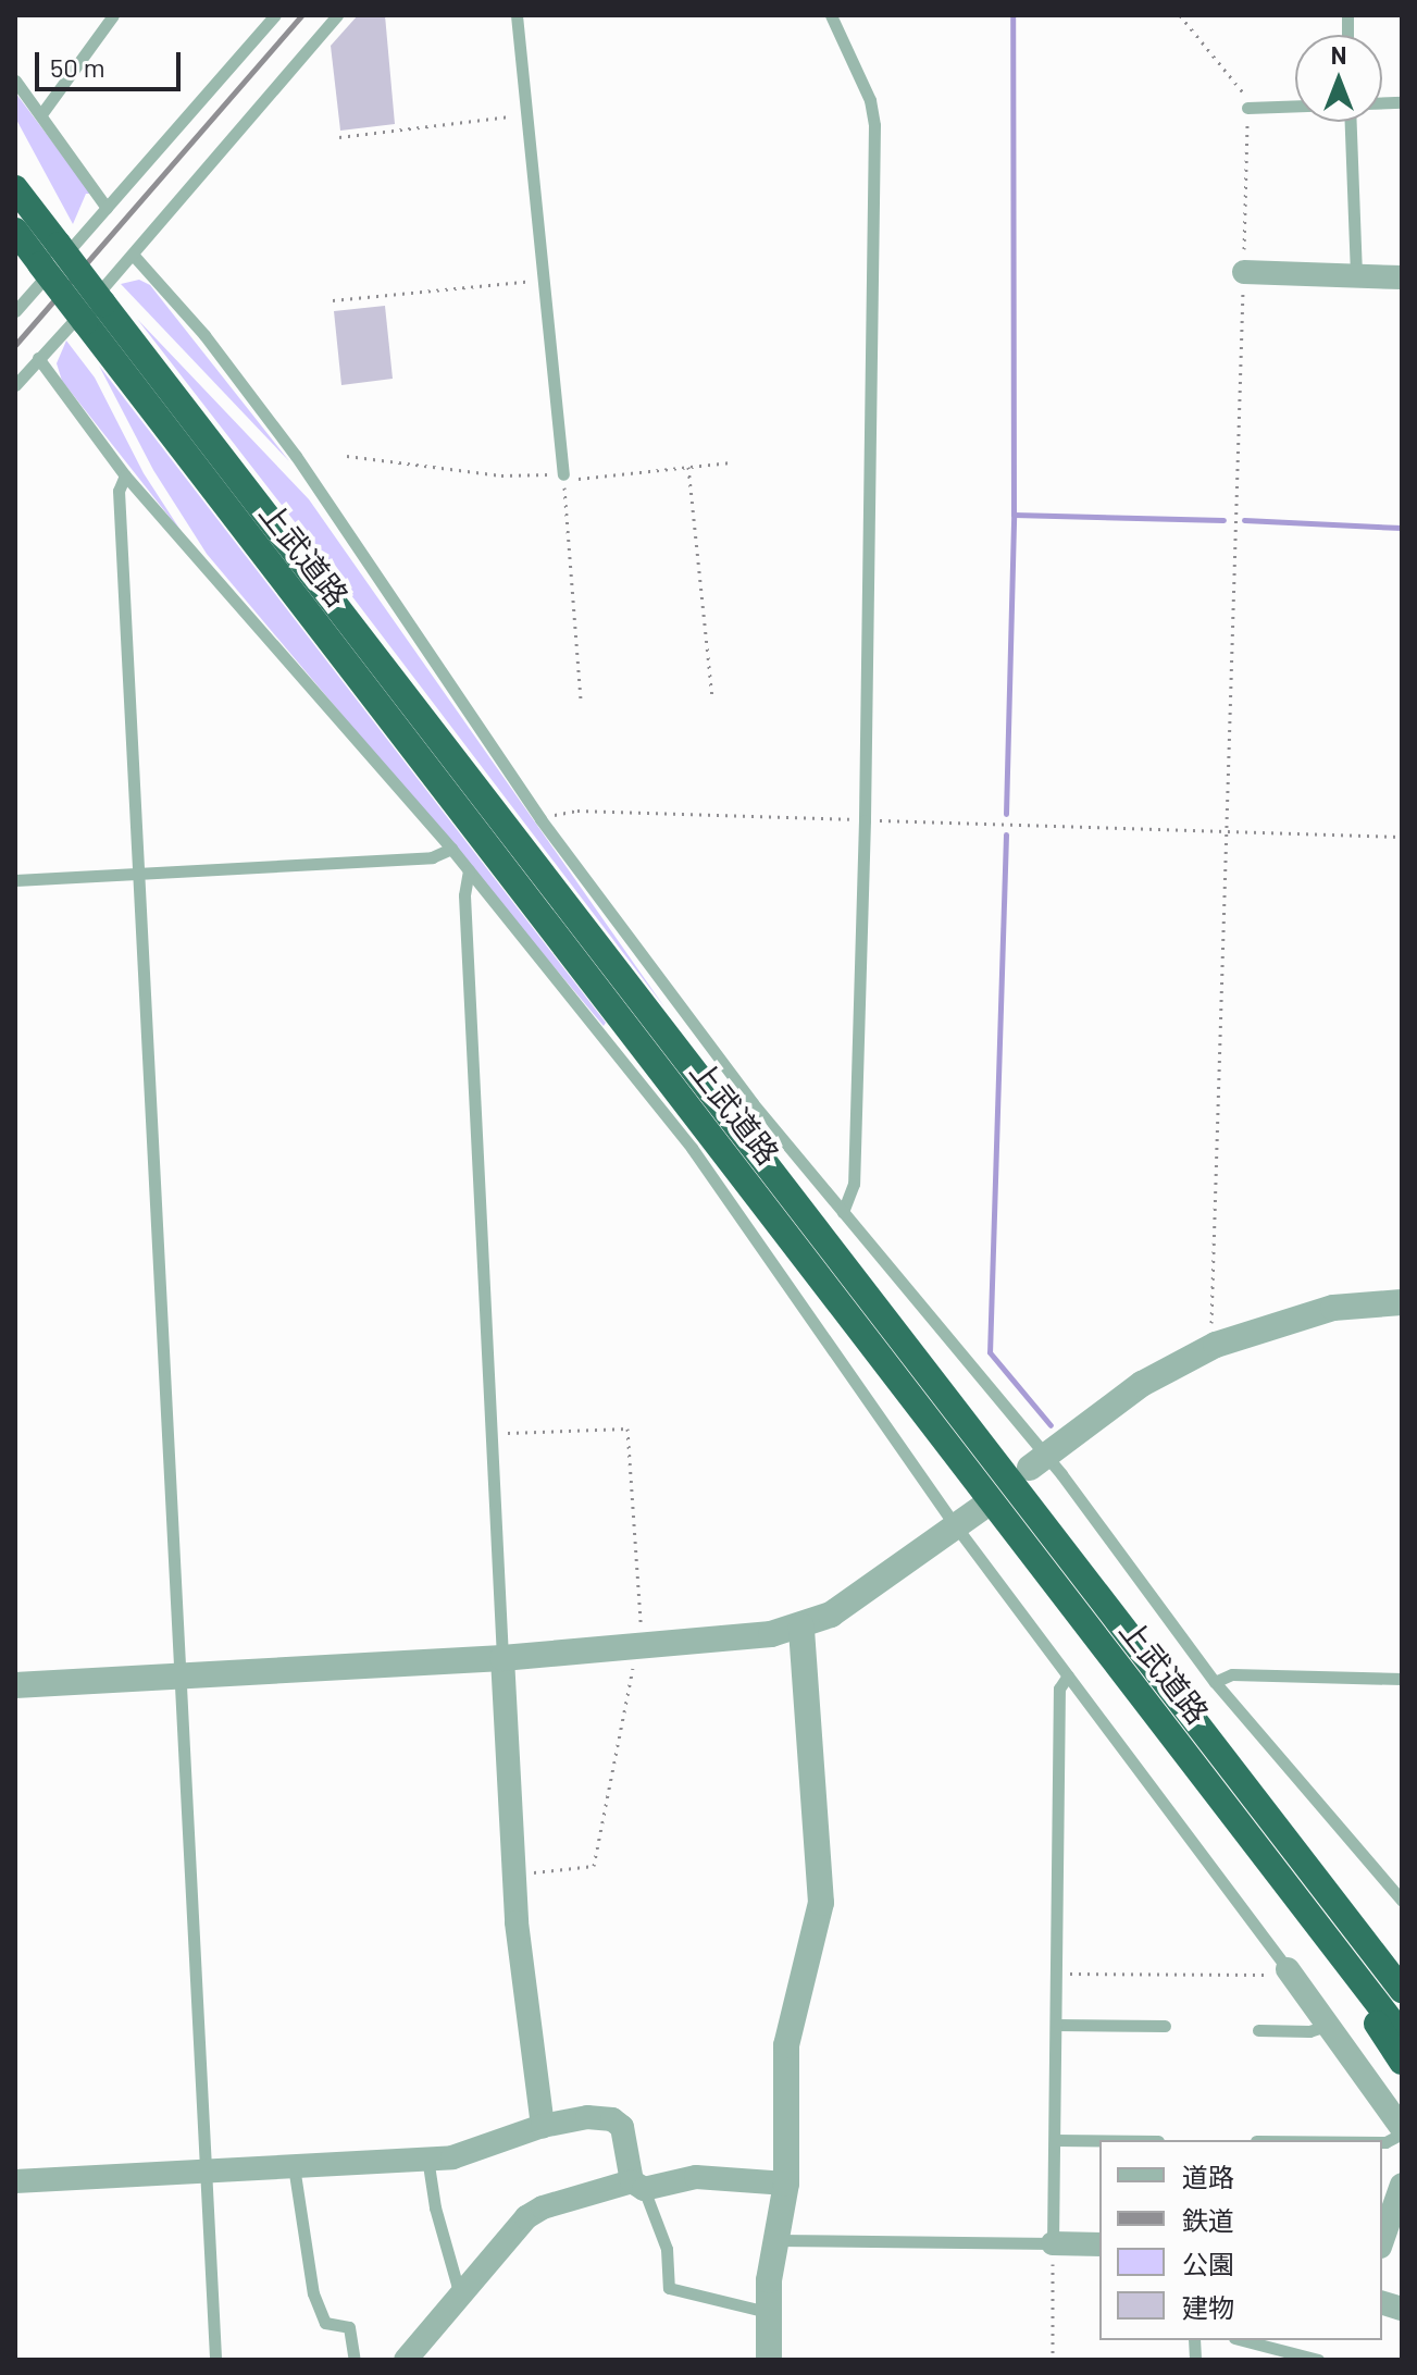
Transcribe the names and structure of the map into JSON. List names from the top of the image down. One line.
{"streets":{"highway":["上武道路"]},"legend":["道路","鉄道","公園","建物"],"scale_bar":"50 m","north":"top"}
